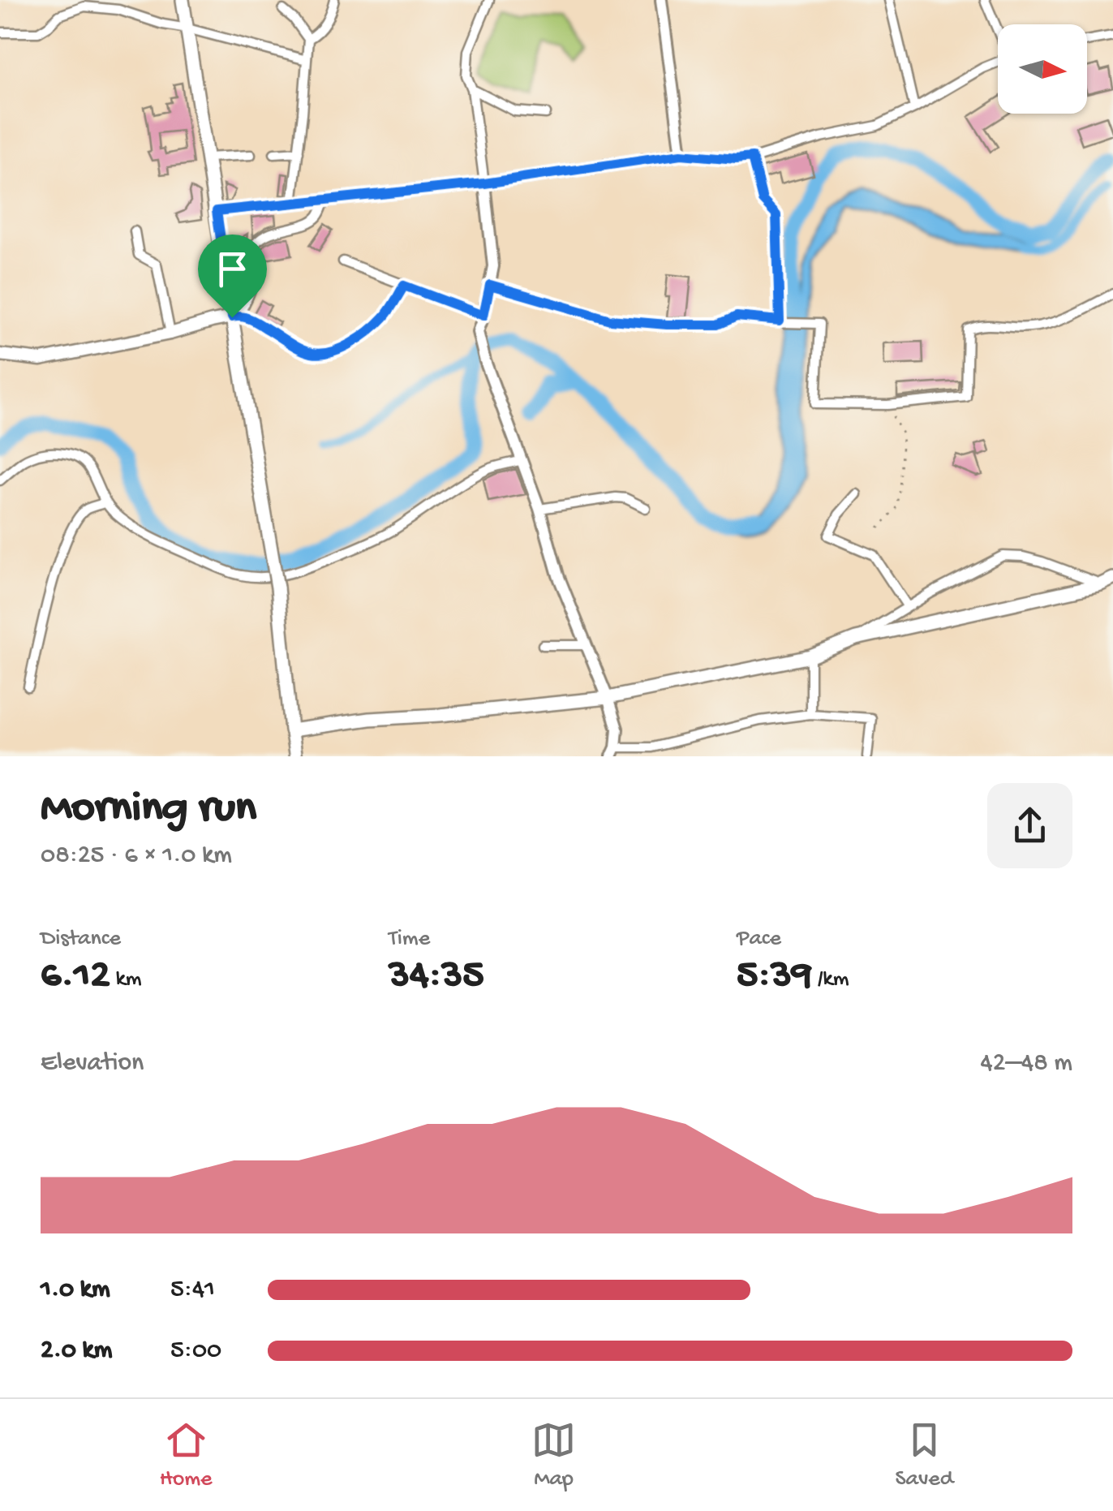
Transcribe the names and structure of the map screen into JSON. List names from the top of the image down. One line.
{"north":"right","page":{"heading":["Morning run","08:25 · 6 × 1.0 km"],"stats":[["Distance","6.12 km"],["Time","34:35"],["Pace","5:39 /km"]],"chart":["Elevation","42–48 m"],"list":[{"name":"1.0 km","note":"5:41"},{"name":"2.0 km","note":"5:00"}],"tabs":["Home","Map","Saved"]}}
